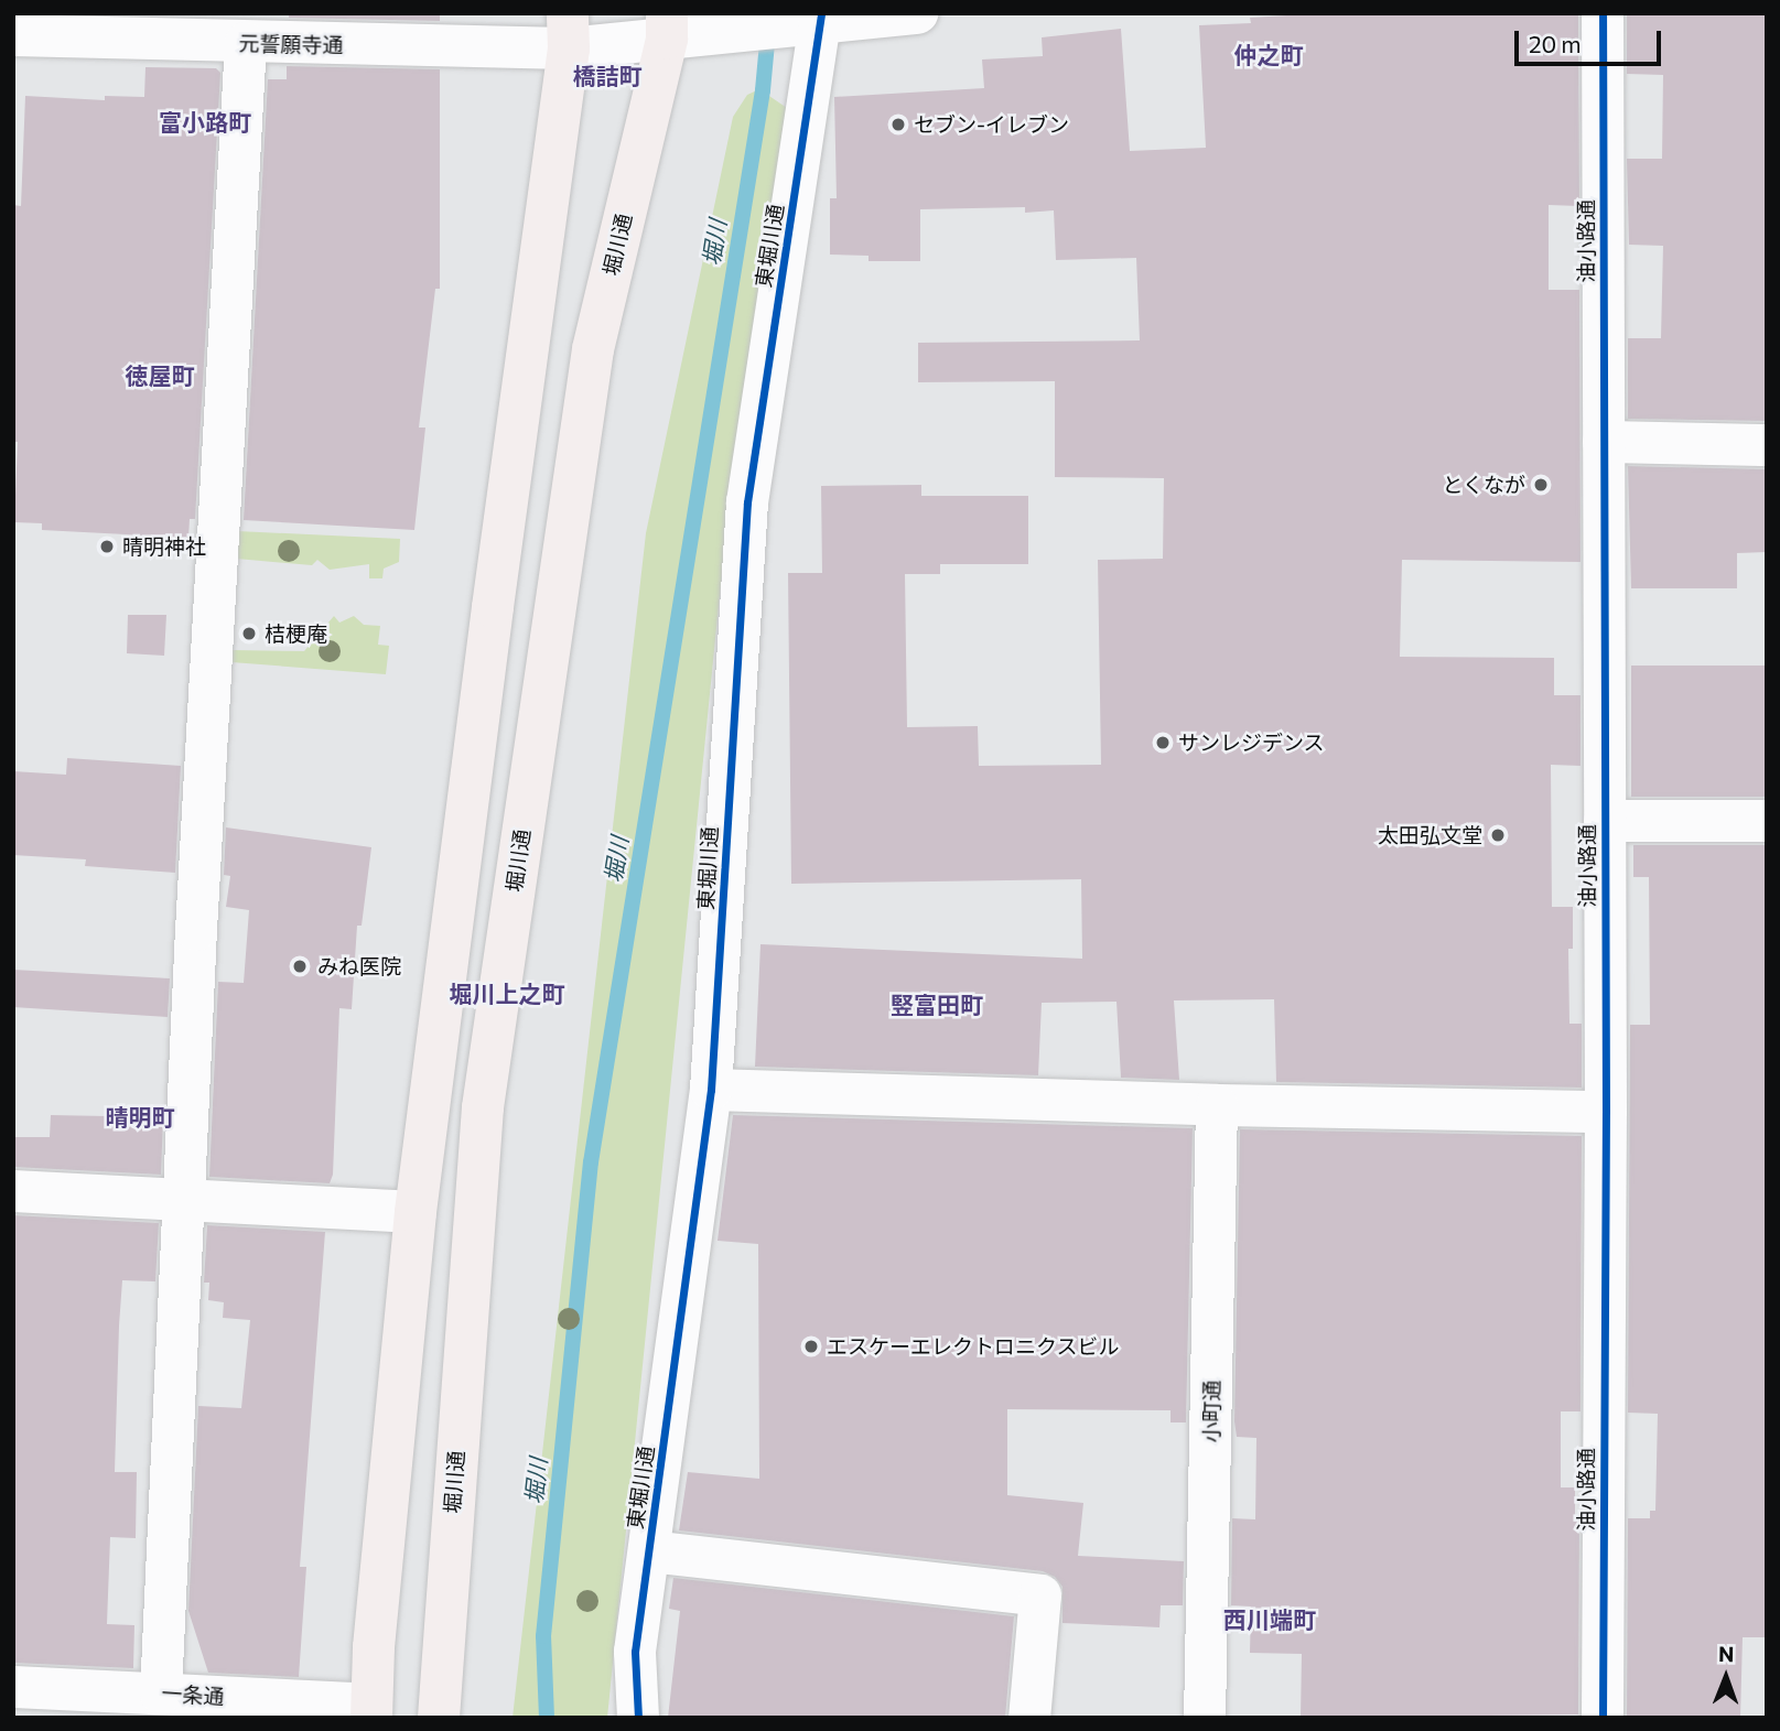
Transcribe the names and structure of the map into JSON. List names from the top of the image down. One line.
{"streets":{"main road":["堀川通"],"street":["元誓願寺通","油小路通","東堀川通","小町通","一条通"]},"crossings":[["元誓願寺通","堀川通"],["元誓願寺通","東堀川通"]],"districts":["仲之町","橋詰町","富小路町","徳屋町","堀川上之町","竪富田町","晴明町","西川端町"],"water":["堀川"],"places":["セブン-イレブン","とくなが","晴明神社","桔梗庵","サンレジデンス","太田弘文堂","みね医院","エスケーエレクトロニクスビル"],"scale_bar":"20 m","north":"top"}
